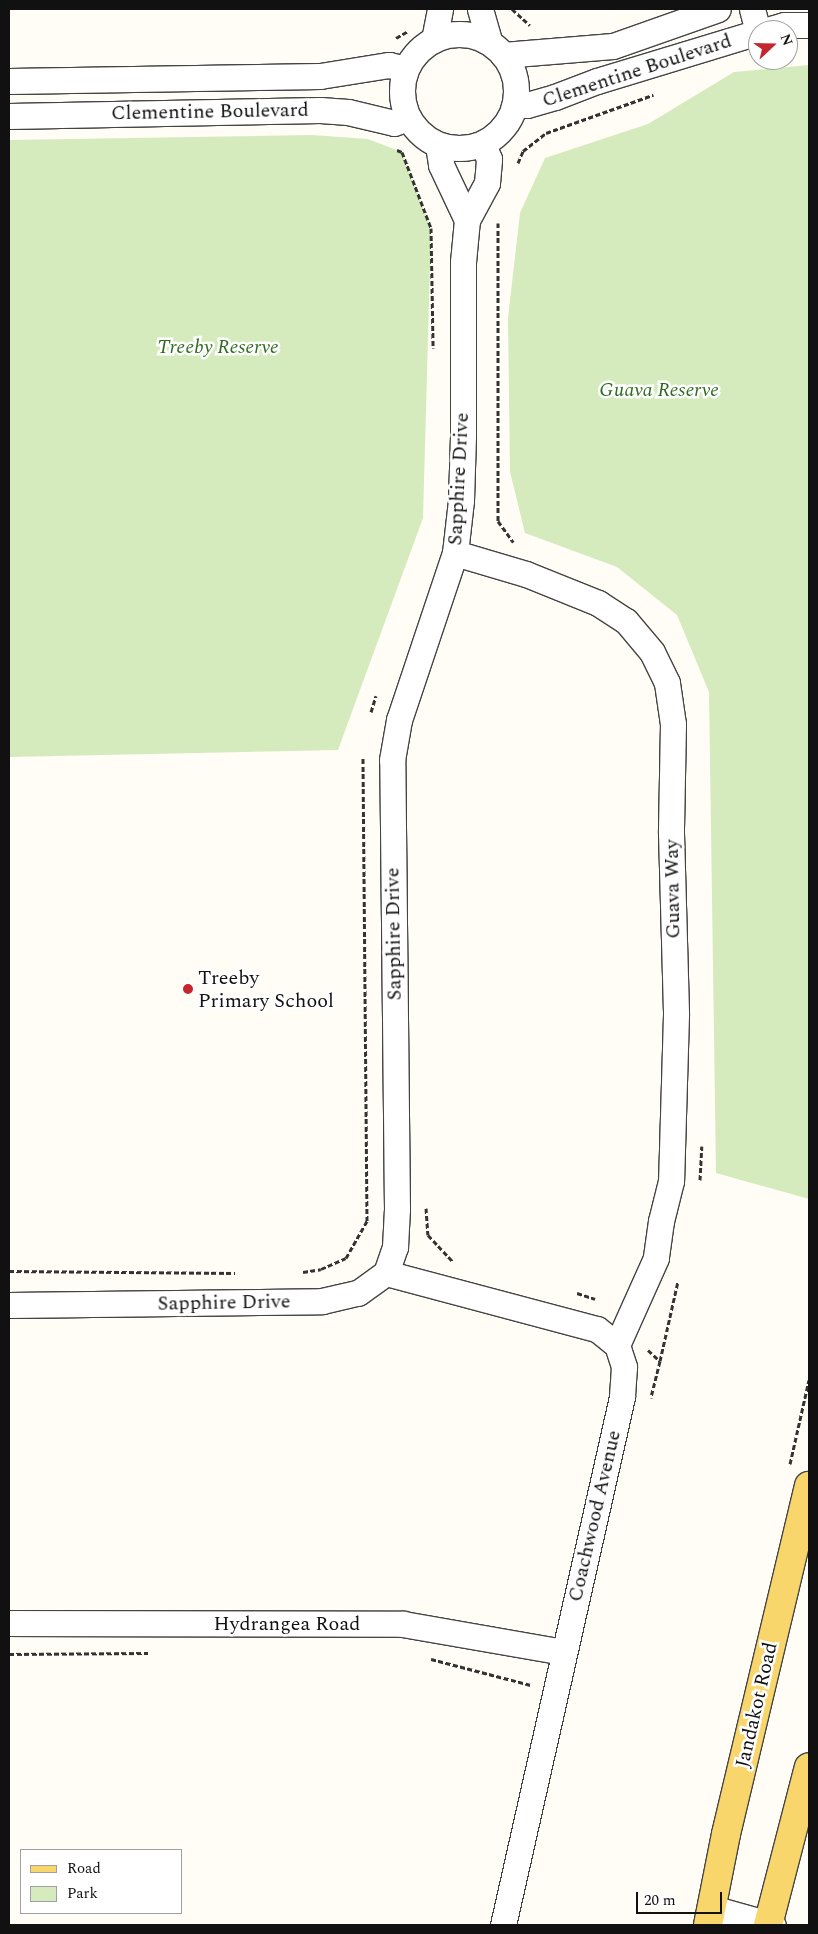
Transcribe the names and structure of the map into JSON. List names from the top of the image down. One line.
{"streets":{"main road":["Jandakot Road"],"street":["Clementine Boulevard","Sapphire Drive","Guava Way","Coachwood Avenue","Hydrangea Road"]},"crossings":[["Clementine Boulevard","Sapphire Drive"],["Sapphire Drive","Guava Way"],["Guava Way","Coachwood Avenue"],["Coachwood Avenue","Hydrangea Road"]],"parks":["Treeby Reserve","Guava Reserve"],"places":["Treeby Primary School"],"legend":["Road","Park"],"scale_bar":"20 m","north":"right"}
